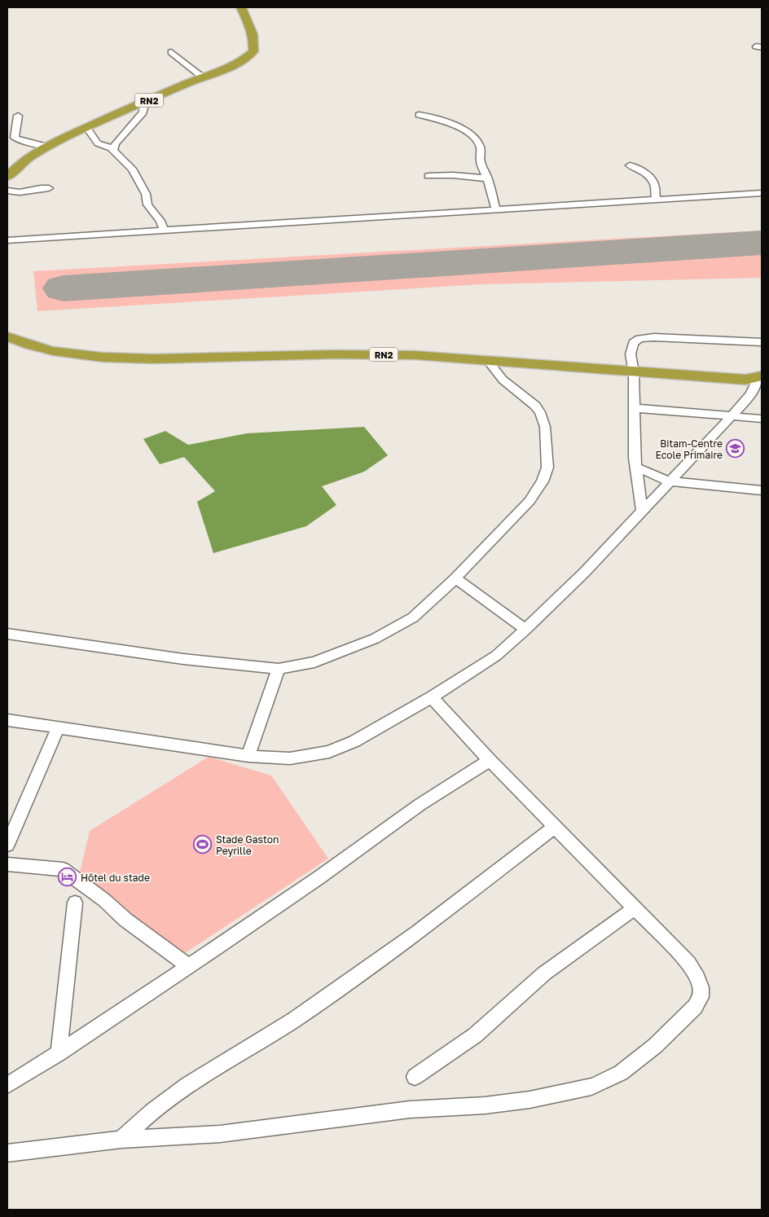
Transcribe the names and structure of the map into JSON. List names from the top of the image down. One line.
{"streets":{"highway":["RN2"]},"places":{"school or university":["Bitam-Centre Ecole Primaire"],"sports":["Stade Gaston Peyrille"],"hotel":["Hôtel du stade"]}}
